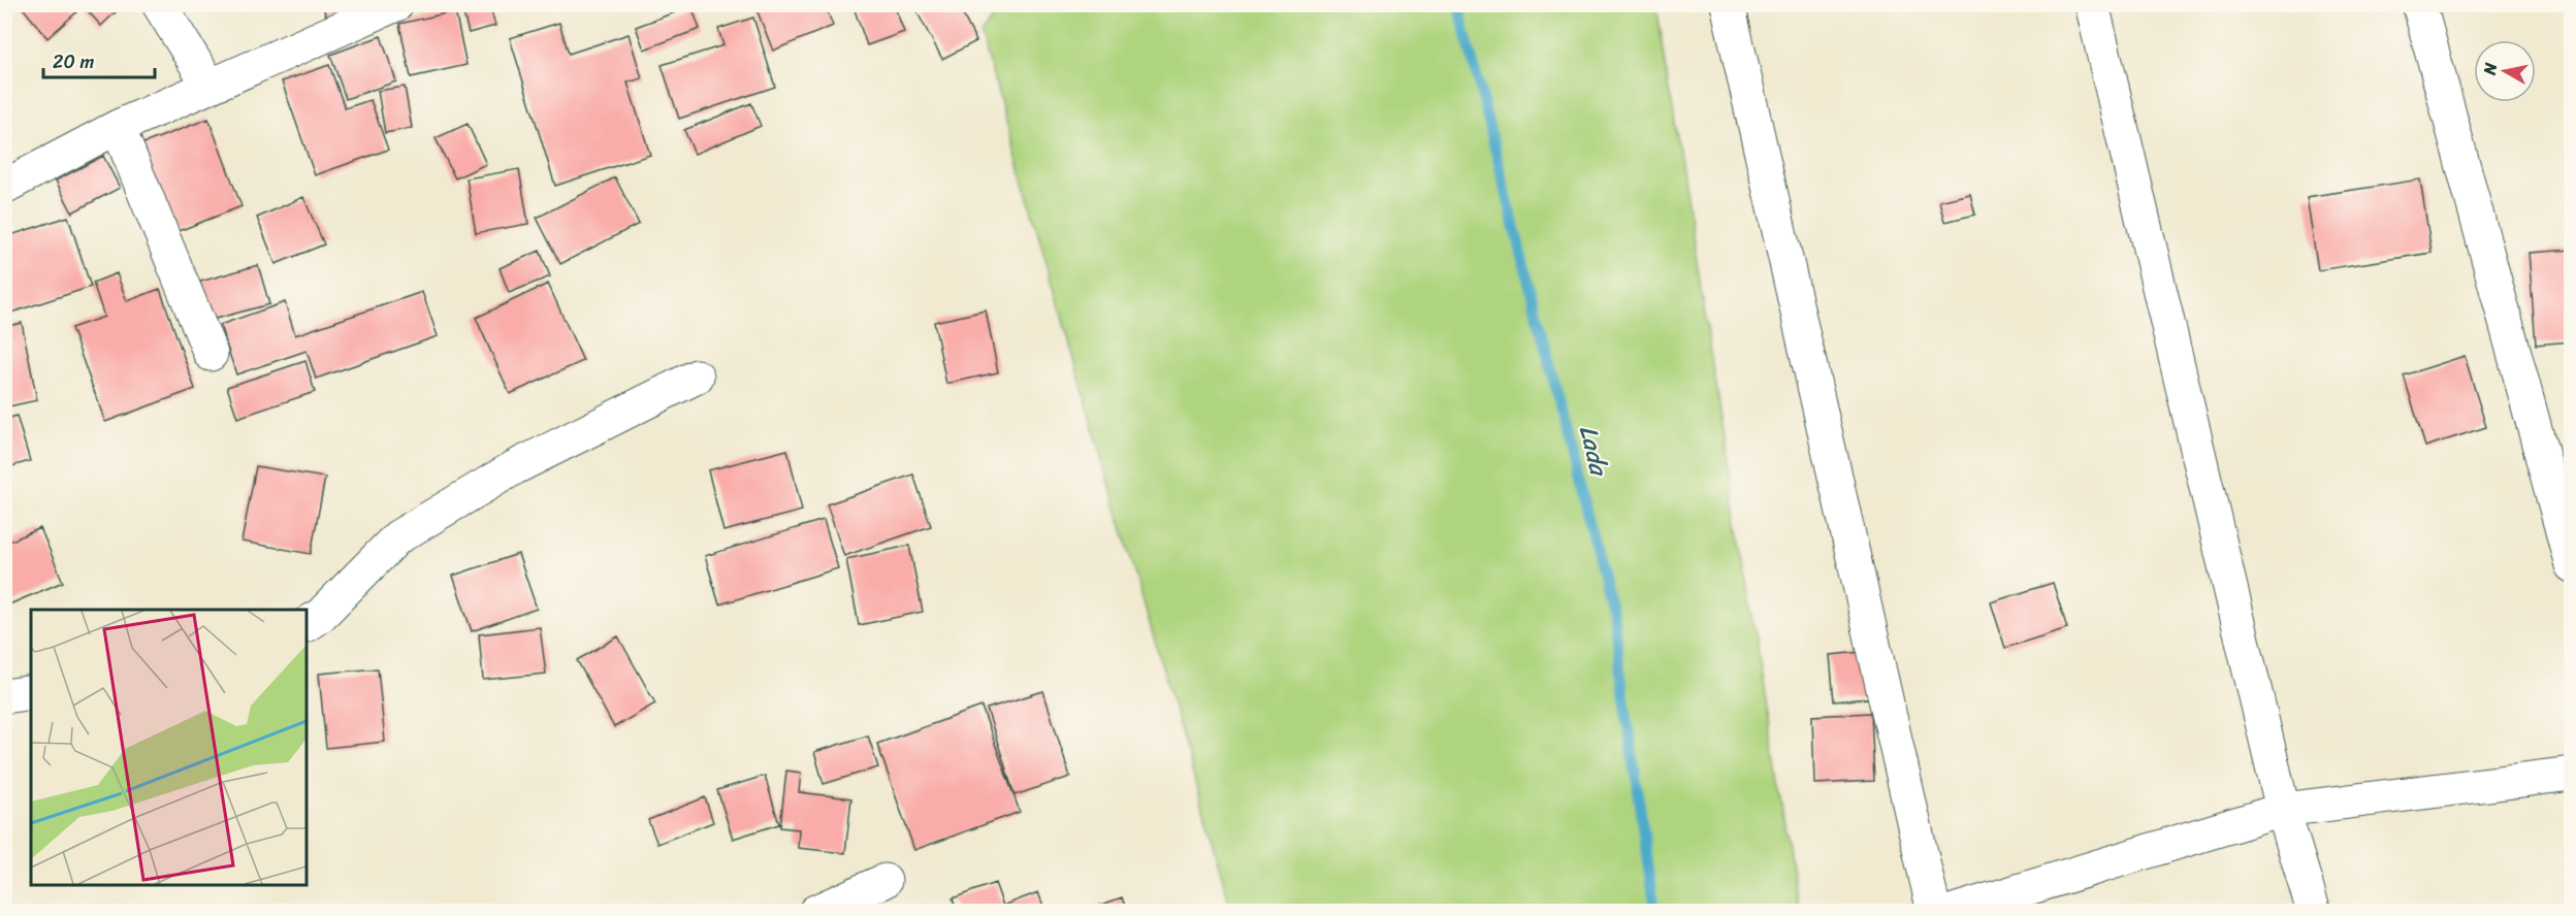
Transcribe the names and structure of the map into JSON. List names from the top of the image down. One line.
{"water":["Lada"],"scale_bar":"20 m","north":"left"}
